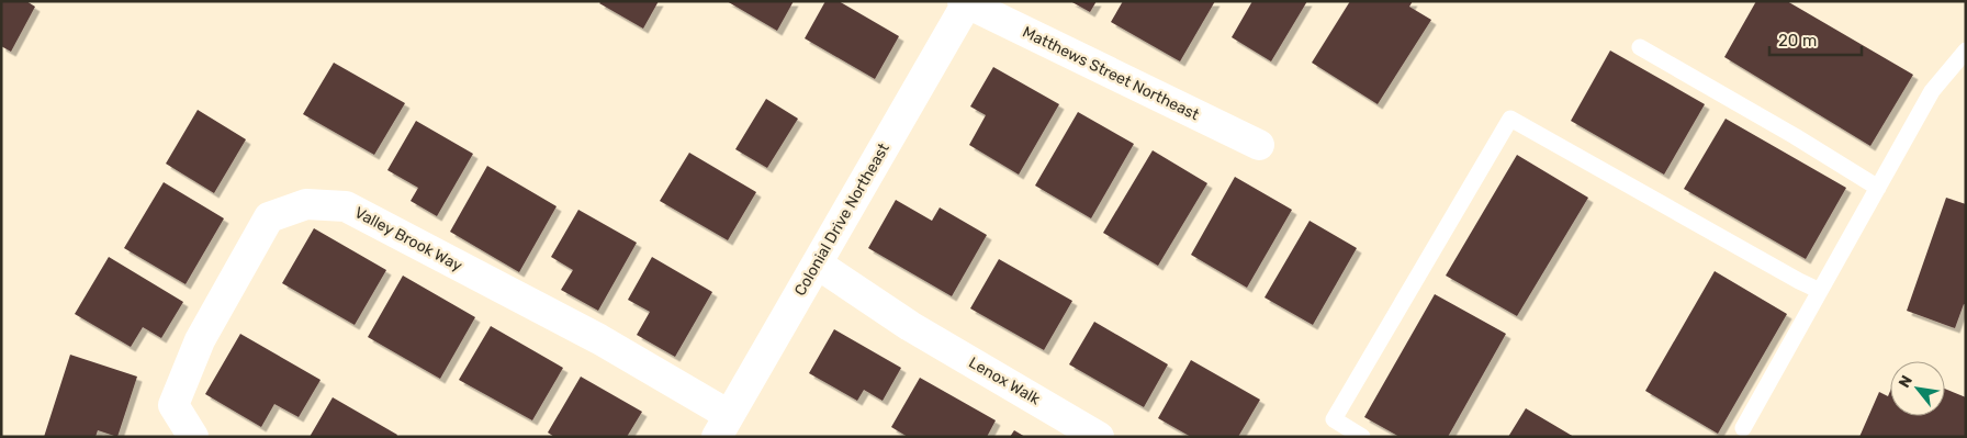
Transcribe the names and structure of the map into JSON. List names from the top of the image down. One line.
{"streets":{"street":["Matthews Street Northeast","Colonial Drive Northeast","Valley Brook Way","Lenox Walk"]},"crossings":[["Matthews Street Northeast","Colonial Drive Northeast"],["Colonial Drive Northeast","Valley Brook Way"],["Colonial Drive Northeast","Lenox Walk"]],"scale_bar":"20 m","north":"top left"}
